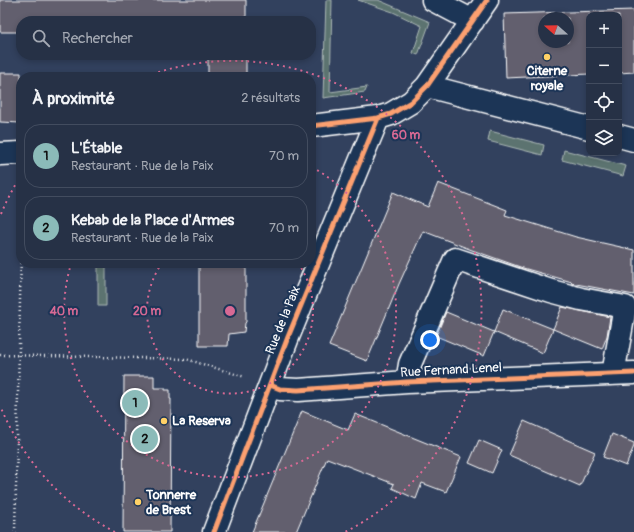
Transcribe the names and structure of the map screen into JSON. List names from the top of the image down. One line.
{"streets":{"street":["Rue de la Paix","Rue Fernand Lenel"]},"crossings":[["Rue de la Paix","Rue Fernand Lenel"]],"places":["Citerne royale","La Reserva","Tonnerre de Brest"],"north":"left","page":{"map_buttons":["+","−"],"search":"Rechercher","heading":["À proximité","2 résultats"],"list":[{"mark":"1","name":"L'Étable","note":"Restaurant · Rue de la Paix","value":"70 m"},{"mark":"2","name":"Kebab de la Place d'Armes","note":"Restaurant · Rue de la Paix","value":"70 m"}],"pins":["1","2"]},"rings":["60 m","40 m","20 m"]}
